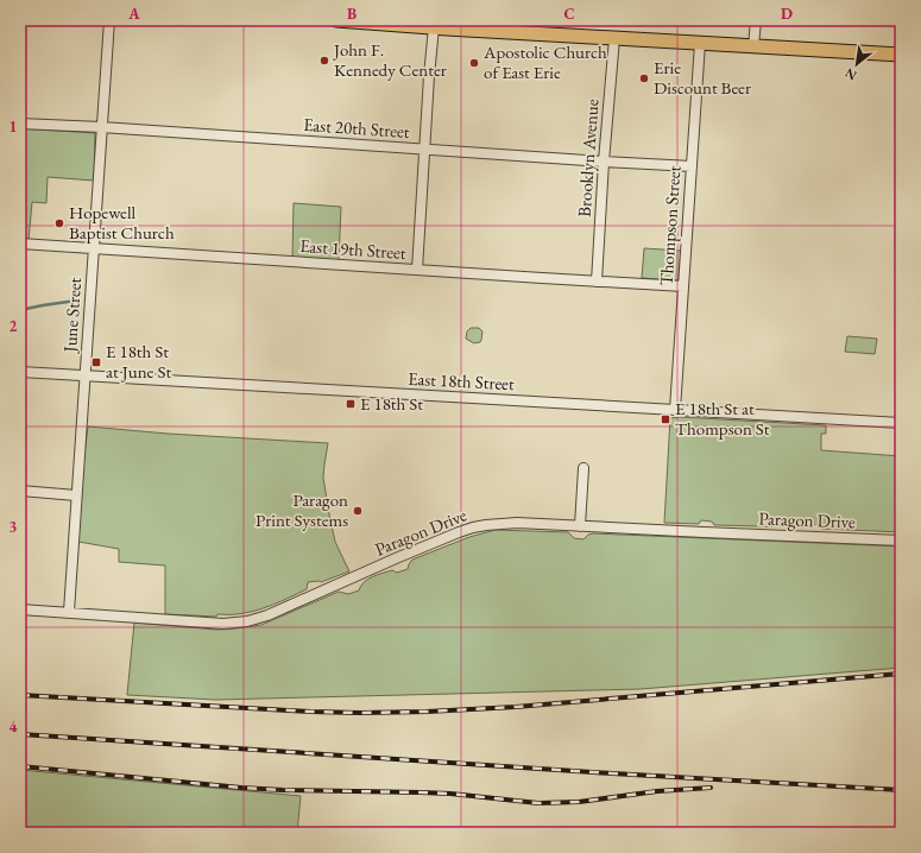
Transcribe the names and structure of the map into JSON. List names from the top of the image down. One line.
{"streets":{"street":["East 20th Street","Brooklyn Avenue","Thompson Street","East 19th Street","June Street","East 18th Street","Paragon Drive"]},"crossings":[["East 20th Street","Brooklyn Avenue"],["East 20th Street","Thompson Street"],["East 20th Street","June Street"],["Brooklyn Avenue","East 19th Street"],["Thompson Street","East 19th Street"],["Thompson Street","East 18th Street"],["East 19th Street","June Street"],["June Street","East 18th Street"],["June Street","Paragon Drive"]],"places":{"other":["John F. Kennedy Center","Apostolic Church of East Erie","Erie Discount Beer","Hopewell Baptist Church","Paragon Print Systems"],"transit":["E 18th St at June St","E 18th St","E 18th St at Thompson St"]},"north":"bottom left","grid":{"columns":["A","B","C","D"],"rows":["1","2","3","4"]}}
